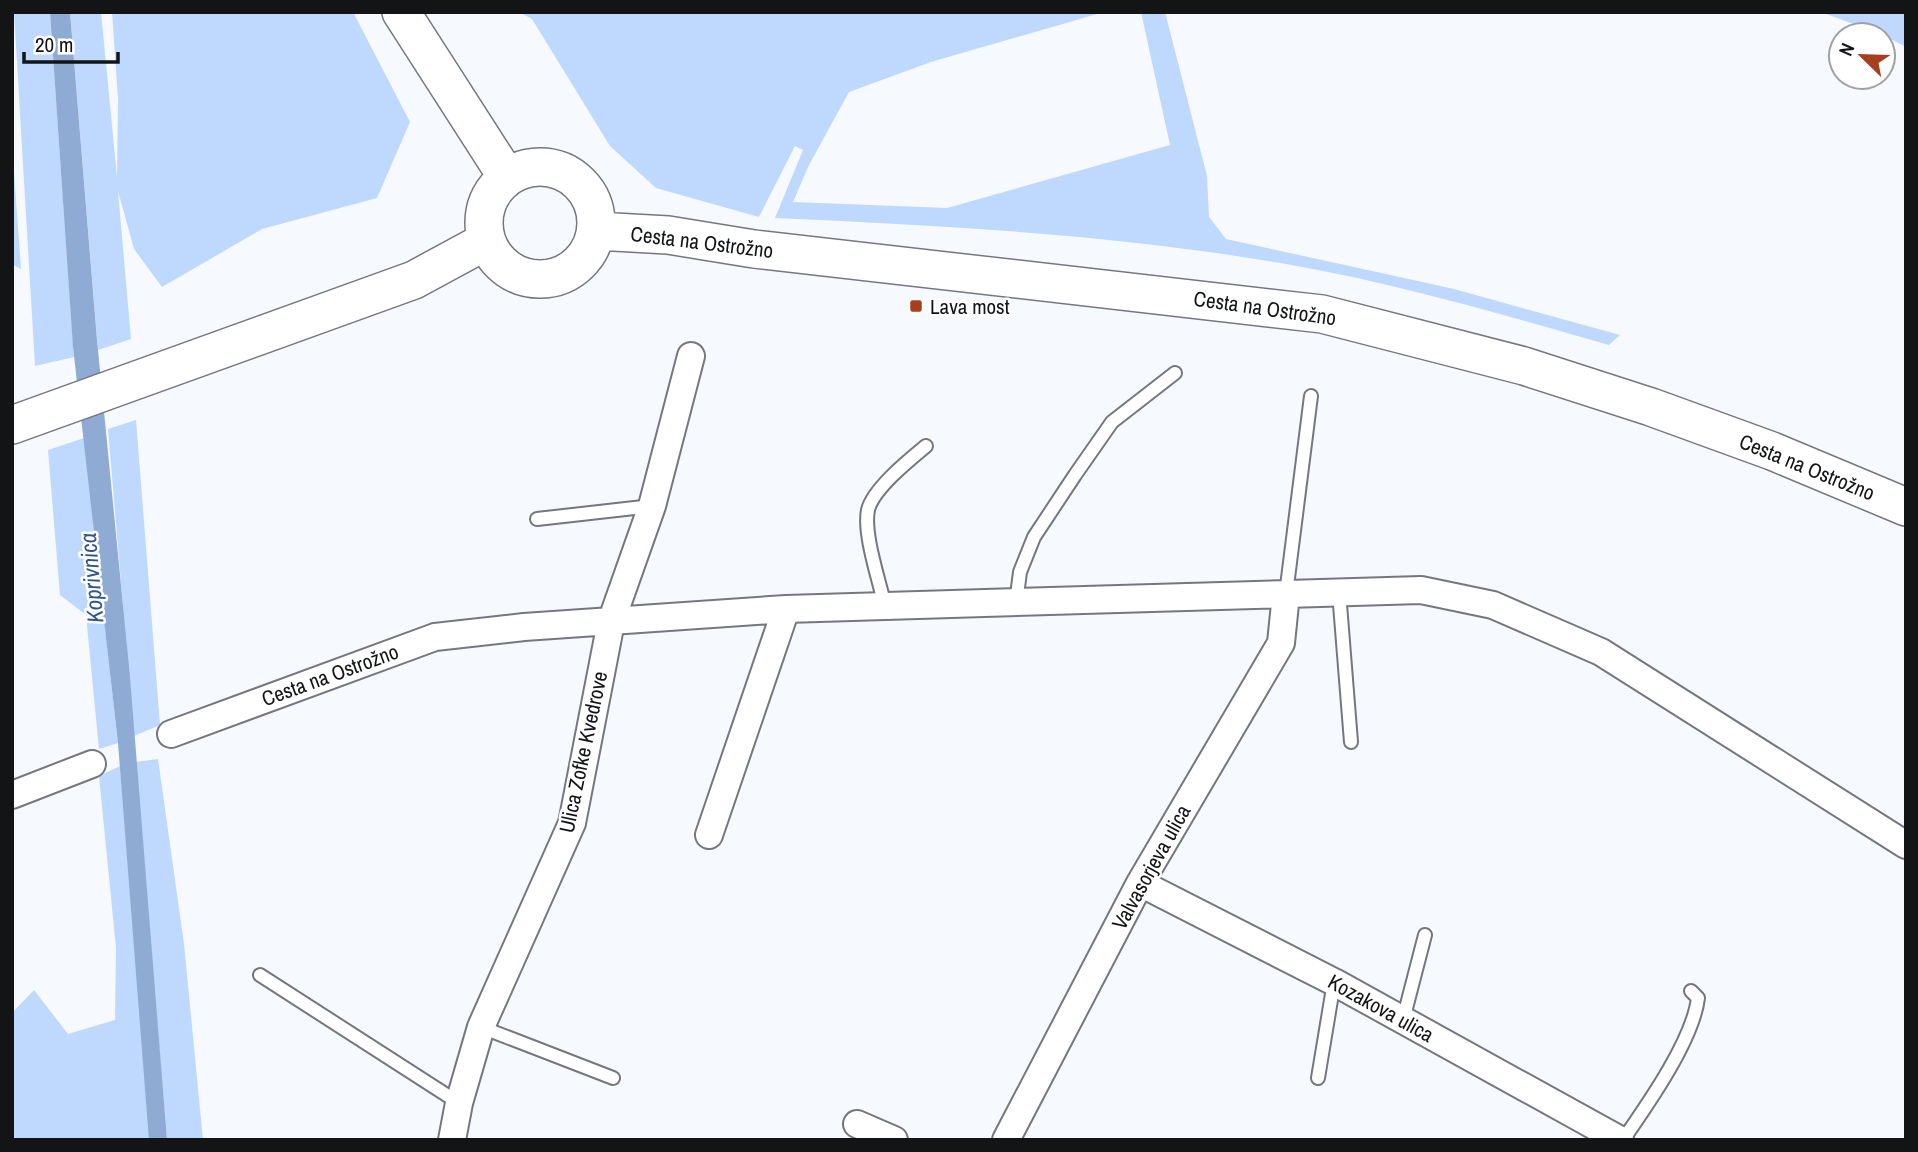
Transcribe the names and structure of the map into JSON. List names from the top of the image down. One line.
{"streets":{"street":["Cesta na Ostrožno","Ulica Zofke Kvedrove","Valvasorjeva ulica","Kozakova ulica"]},"crossings":[["Cesta na Ostrožno","Ulica Zofke Kvedrove"],["Cesta na Ostrožno","Valvasorjeva ulica"],["Valvasorjeva ulica","Kozakova ulica"]],"water":["Koprivnica"],"places":{"transit":["Lava most"]},"scale_bar":"20 m","north":"top left"}
